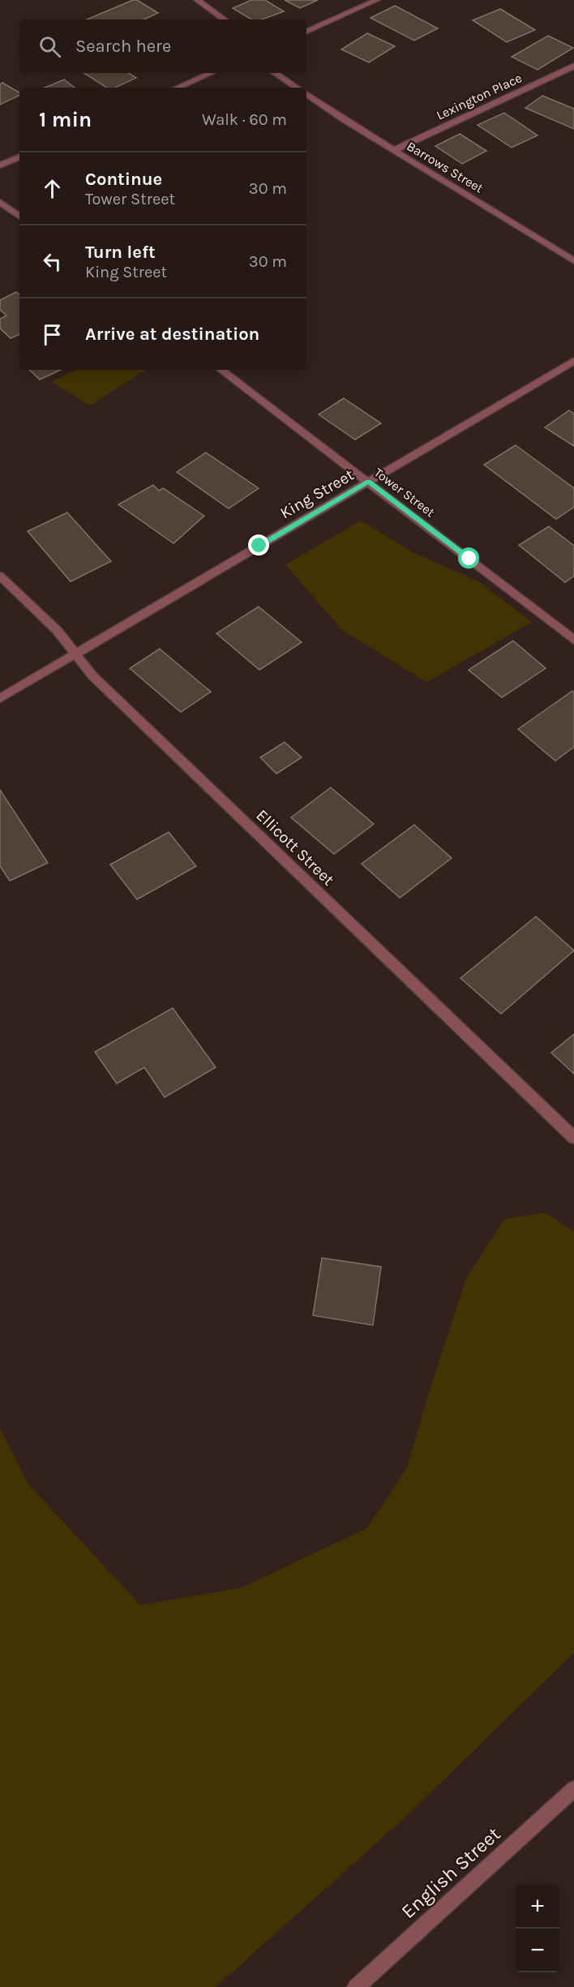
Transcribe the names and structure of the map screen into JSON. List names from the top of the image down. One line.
{"streets":{"street":["Lexington Place","Barrows Street","Tower Street","King Street","Ellicott Street","English Street"]},"crossings":[["Lexington Place","Barrows Street"],["Tower Street","King Street"],["King Street","Ellicott Street"]],"page":{"search":"Search here","heading":["1 min","Walk · 60 m"],"list":[["Continue","Tower Street","30 m"],["Turn left","King Street","30 m"],"Arrive at destination"],"map_buttons":["+","−"]}}
